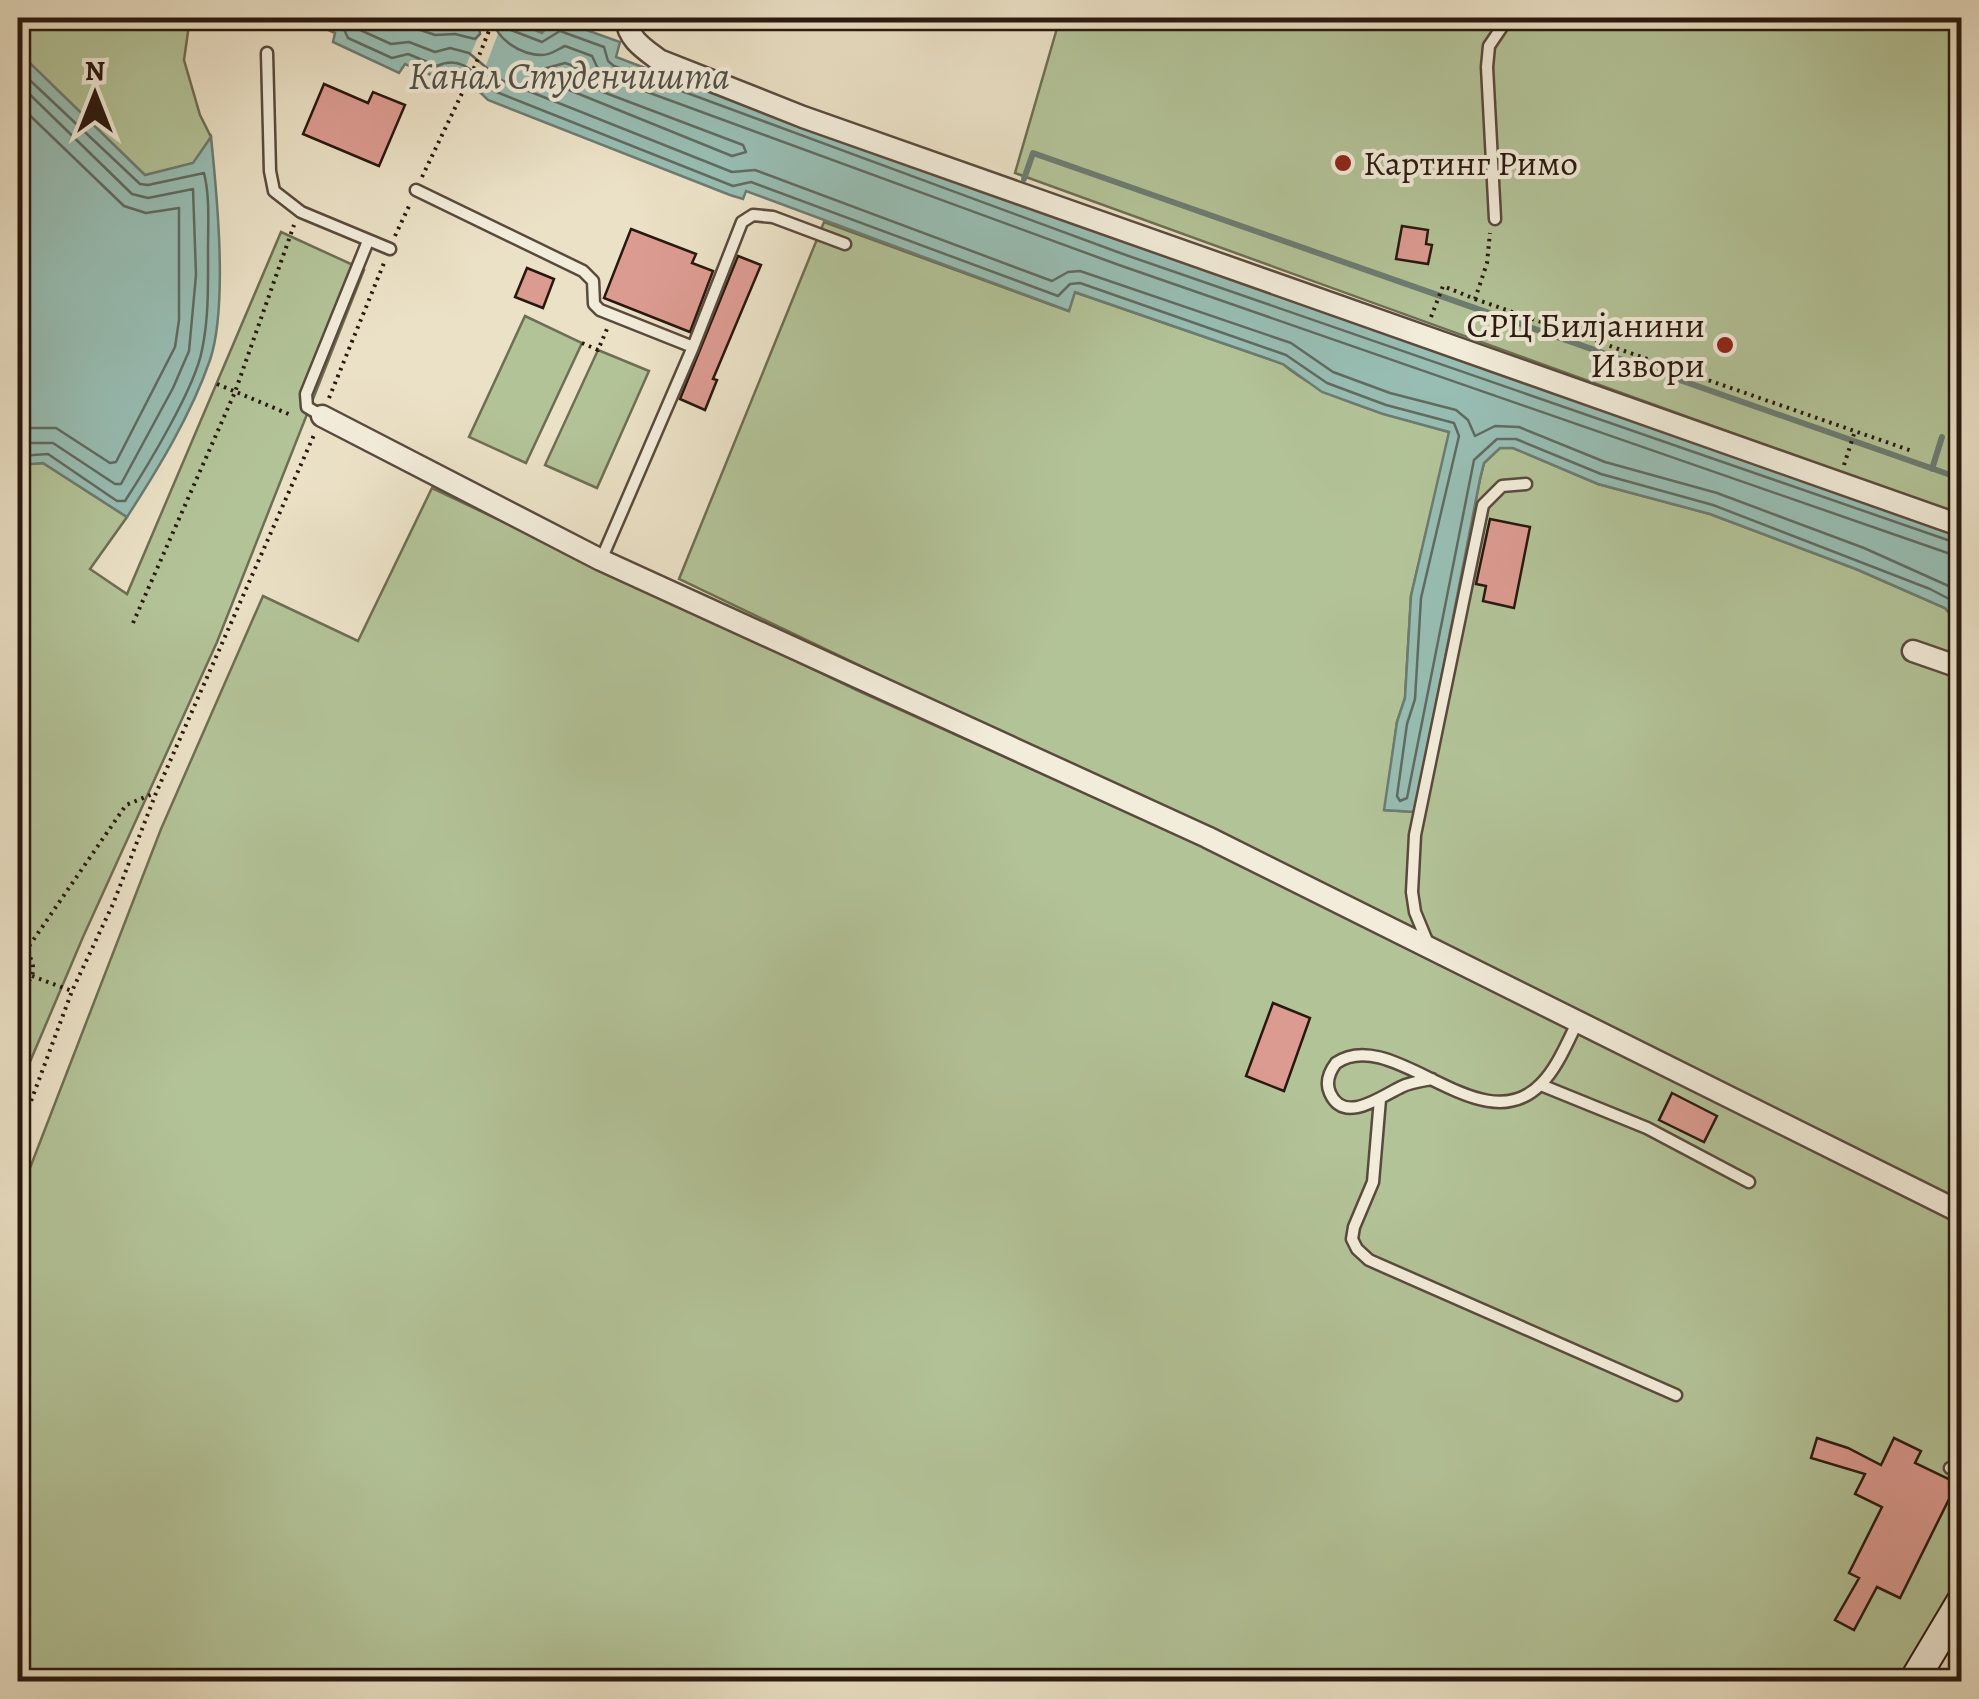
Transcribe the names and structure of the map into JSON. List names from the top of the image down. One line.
{"water":["Канал Студенчишта"],"places":["Картинг Римо","СРЦ Билјанини Извори"],"north":"top"}
